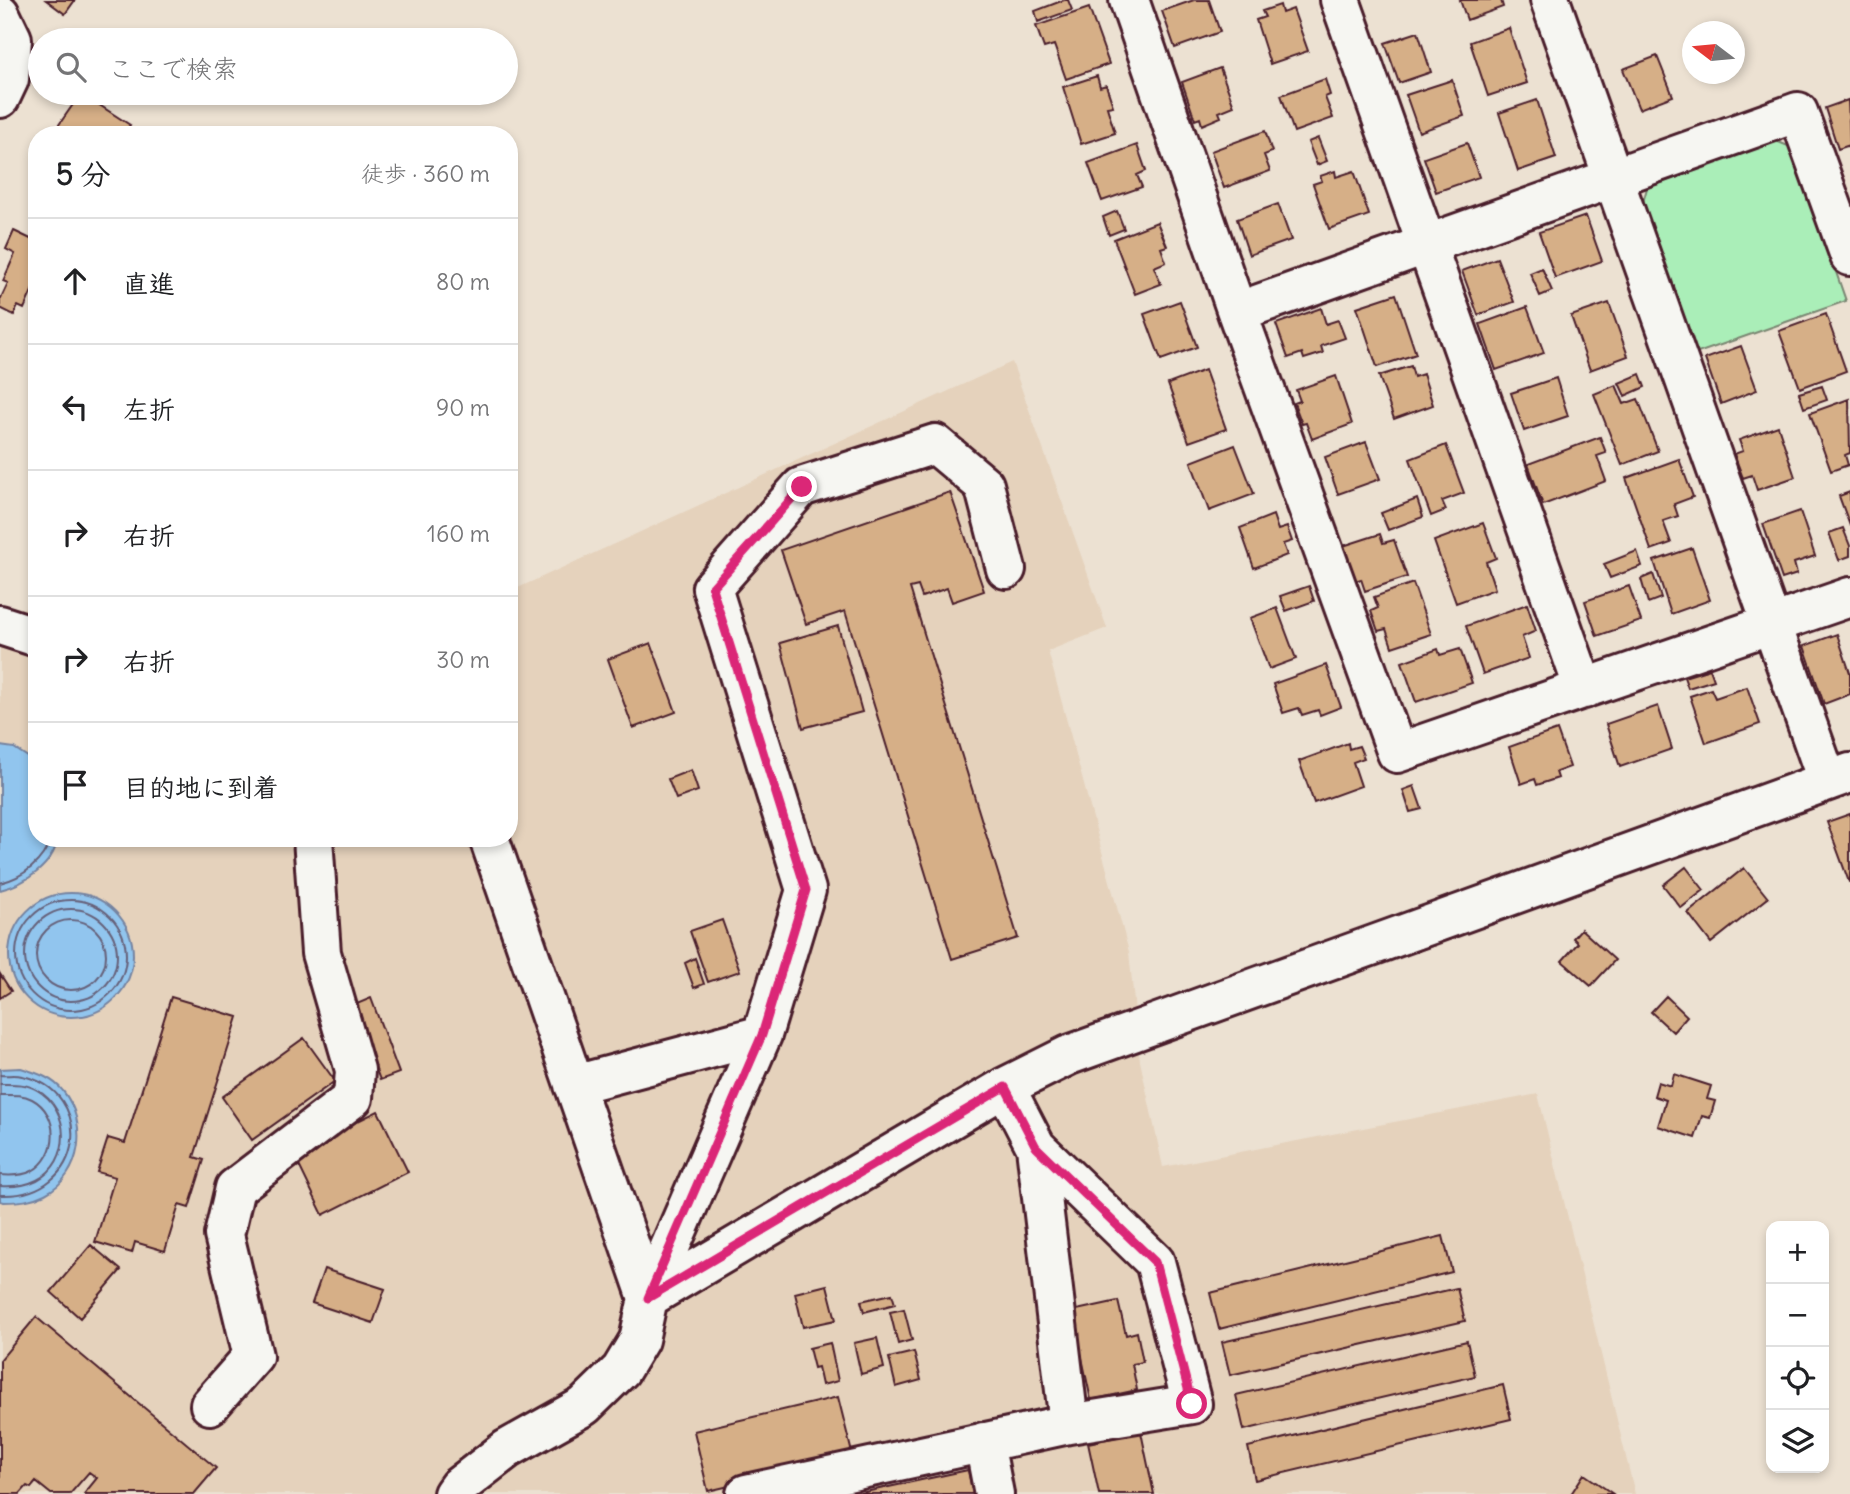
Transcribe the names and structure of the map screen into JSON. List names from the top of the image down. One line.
{"north":"left","page":{"search":"ここで検索","heading":["5 分","徒歩 · 360 m"],"list":[["直進","80 m"],["左折","90 m"],["右折","160 m"],["右折","30 m"],"目的地に到着"],"map_buttons":["+","−"]}}
